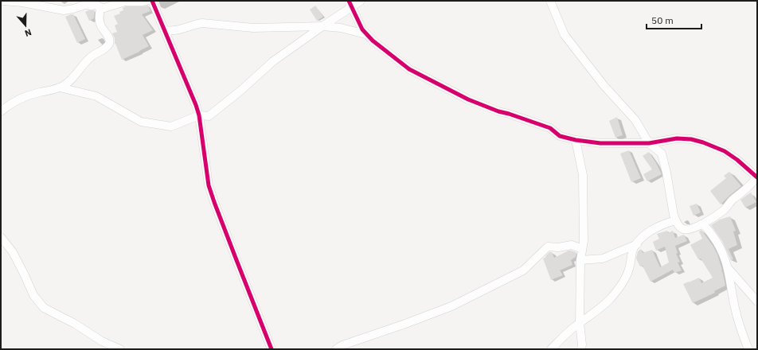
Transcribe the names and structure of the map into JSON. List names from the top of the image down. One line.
{"scale_bar":"50 m","north":"bottom"}
